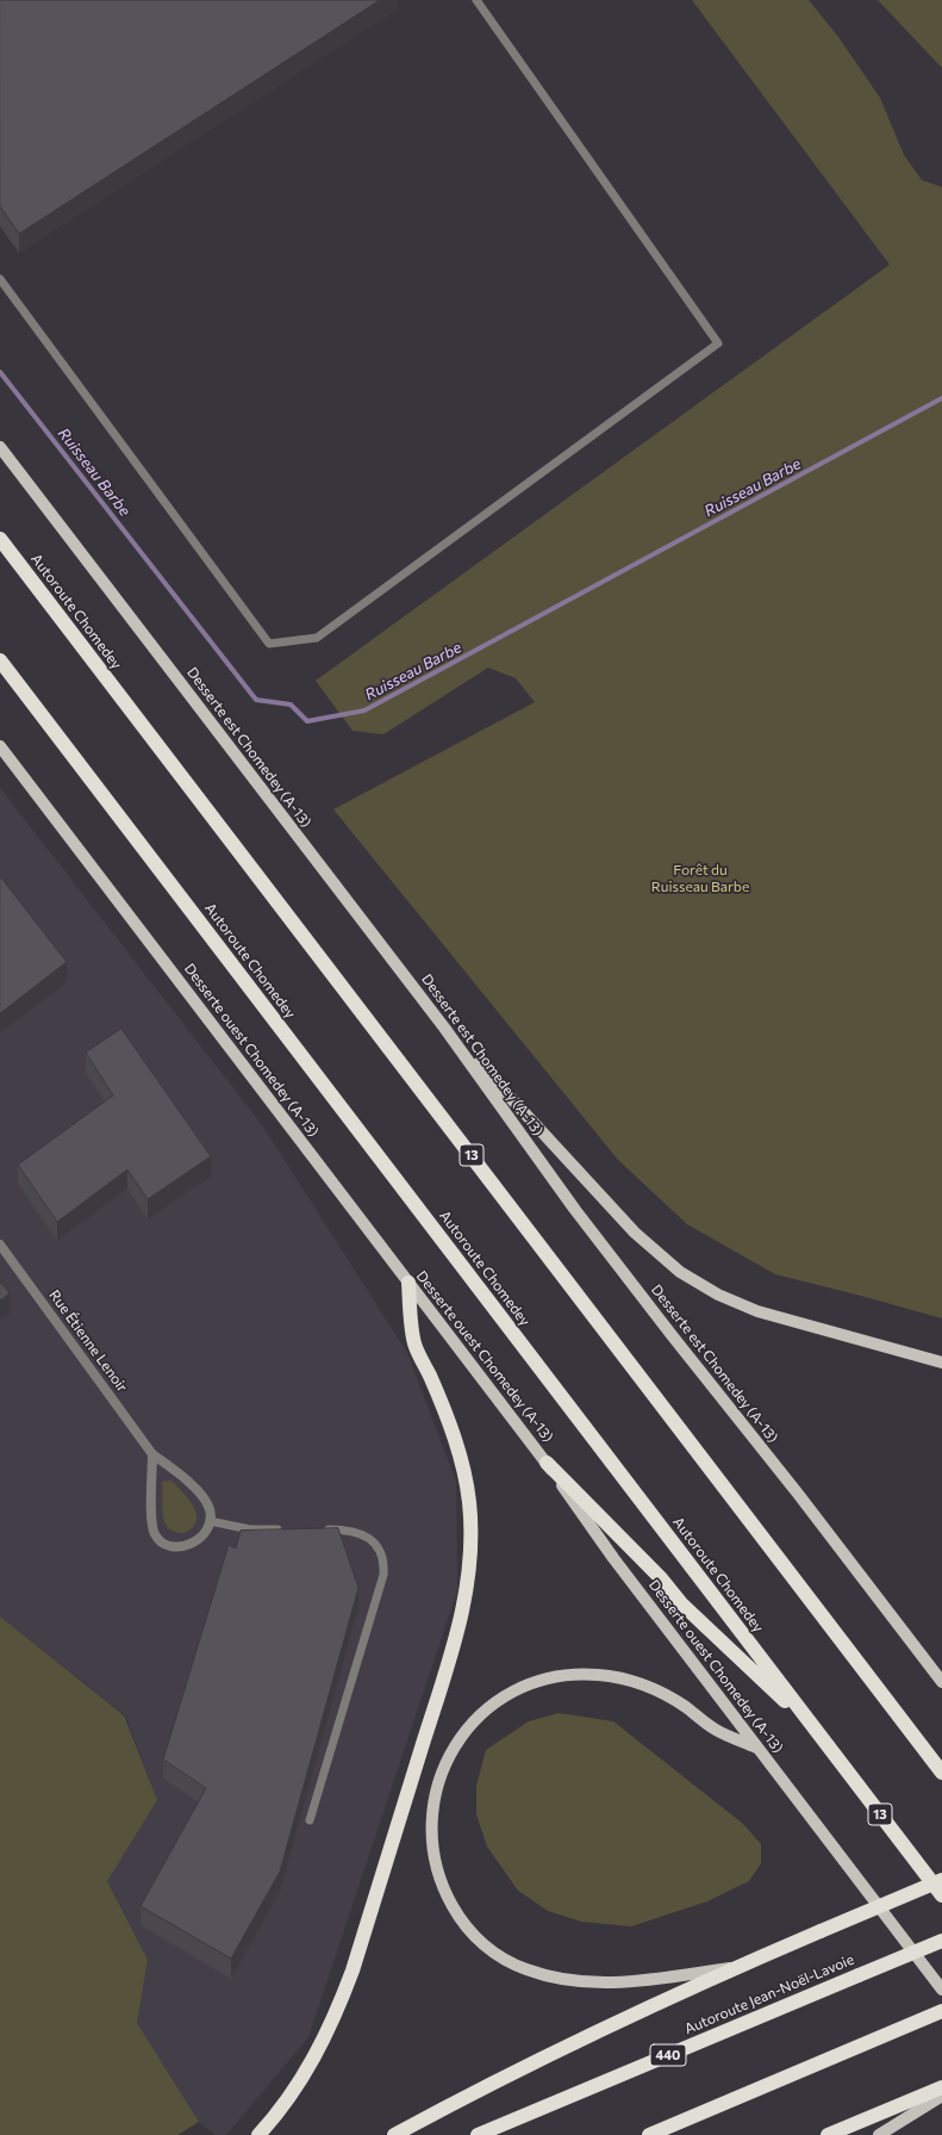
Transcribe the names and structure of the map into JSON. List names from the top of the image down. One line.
{"streets":{"highway":["Autoroute Chomedey","13","Autoroute Jean-Noël-Lavoie","440"],"main road":["Desserte est Chomedey (A-13)","Desserte ouest Chomedey (A-13)"],"street":["Rue Étienne Lenoir"]},"water":["Ruisseau Barbe"],"parks":["Forêt du Ruisseau Barbe"]}
